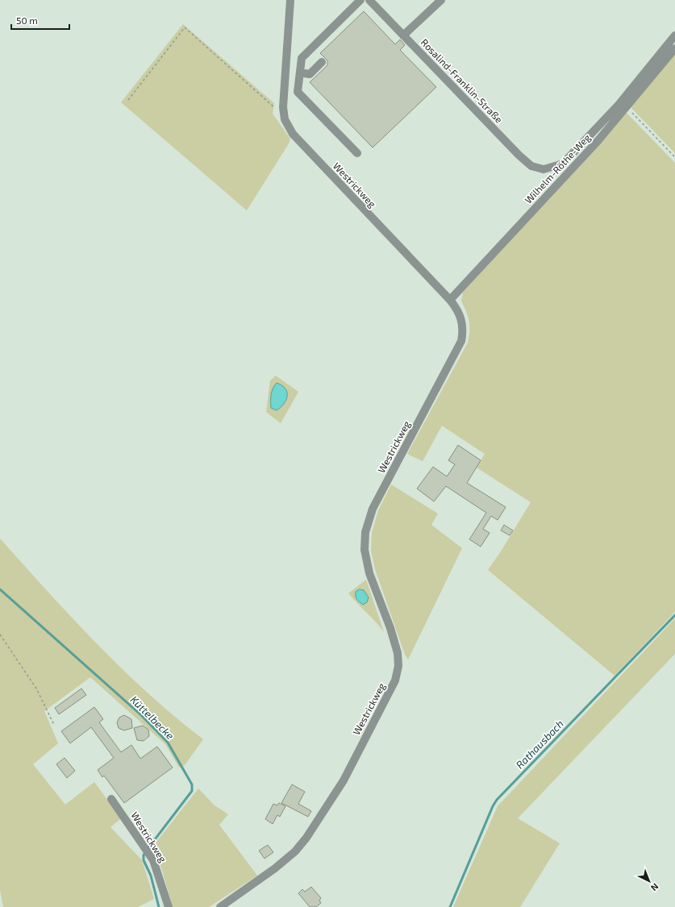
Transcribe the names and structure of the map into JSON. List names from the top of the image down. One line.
{"streets":{"street":["Rosalind-Franklin-Straße","Wilhelm-Röthe-Weg","Westrickweg"]},"crossings":[["Wilhelm-Röthe-Weg","Westrickweg"]],"water":["Küttelbecke","Rathausbach"],"scale_bar":"50 m","north":"bottom right"}
